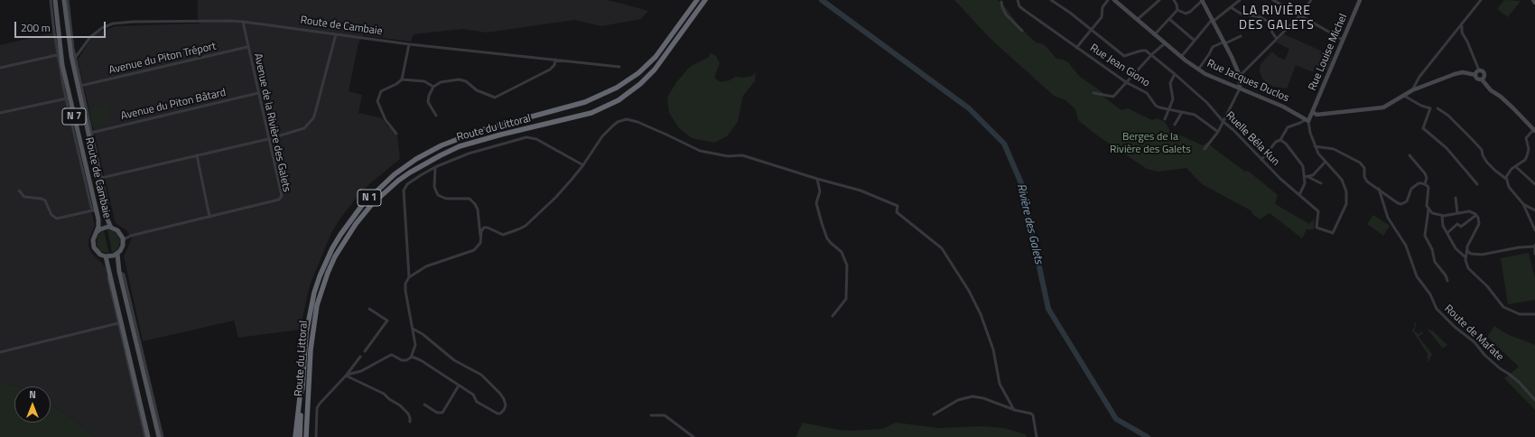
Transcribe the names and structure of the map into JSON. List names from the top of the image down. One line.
{"streets":{"highway":["Route du Littoral","N 1"],"main road":["Route de Cambaie","N 7"],"street":["Rue Louise Michel","Avenue du Piton Tréport","Rue Jean Giono","Rue Jacques Duclos","Avenue du Piton Bâtard","Avenue de la Rivière des Galets","Ruelle Béla Kun","Route de Mafate"]},"crossings":[["Route de Cambaie","Avenue de la Rivière des Galets"],["Rue Louise Michel","Rue Jacques Duclos"],["Avenue du Piton Tréport","Avenue de la Rivière des Galets"],["Avenue du Piton Bâtard","Avenue de la Rivière des Galets"]],"districts":["LA RIVIÈRE DES GALETS"],"water":["Rivière des Galets"],"parks":["Berges de la Rivière des Galets"],"scale_bar":"200 m","north":"top"}
